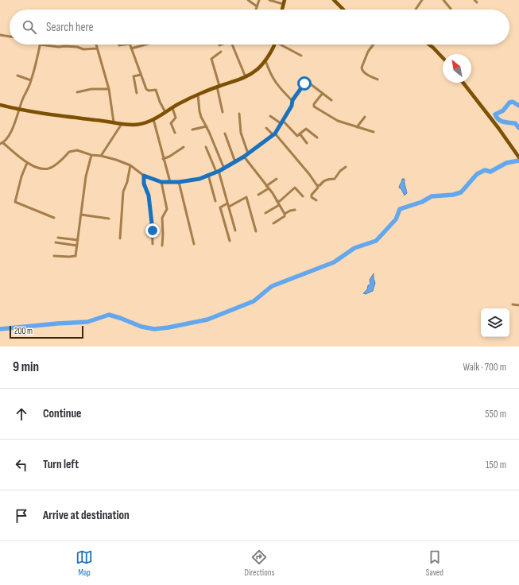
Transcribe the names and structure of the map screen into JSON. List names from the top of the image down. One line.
{"scale_bar":"200 m","north":"top left","page":{"search":"Search here","scale":"200 m","heading":["9 min","Walk · 700 m"],"list":[["Continue","550 m"],["Turn left","150 m"],"Arrive at destination"],"nav":["Map","Directions","Saved"]}}
